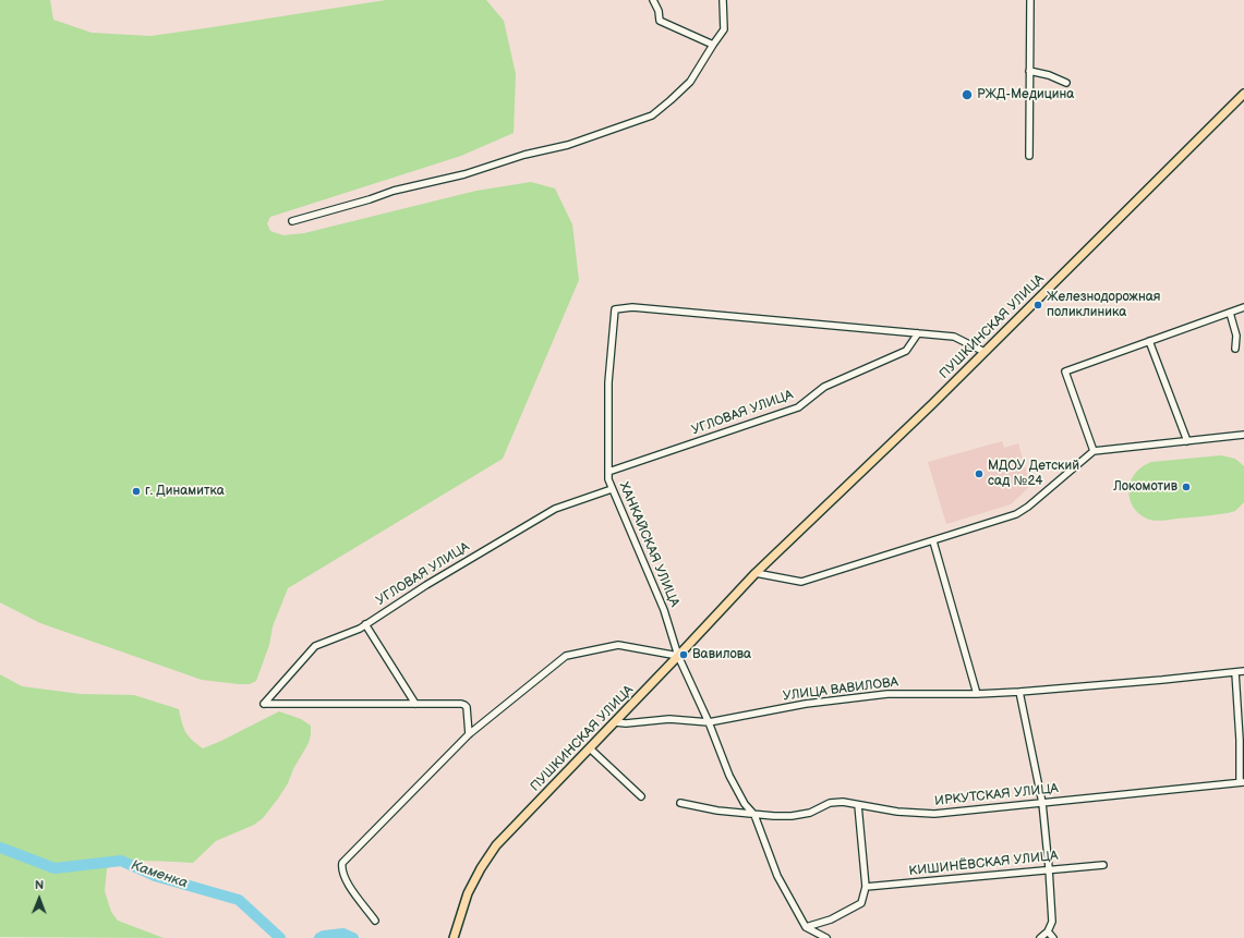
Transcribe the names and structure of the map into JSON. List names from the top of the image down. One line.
{"streets":{"main road":["ПУШКИНСКАЯ УЛИЦА"],"street":["УГЛОВАЯ УЛИЦА","ХАНКАЙСКАЯ УЛИЦА","УЛИЦА ВАВИЛОВА","ИРКУТСКАЯ УЛИЦА","КИШИНЁВСКАЯ УЛИЦА"]},"crossings":[["ПУШКИНСКАЯ УЛИЦА","ХАНКАЙСКАЯ УЛИЦА"],["ПУШКИНСКАЯ УЛИЦА","УЛИЦА ВАВИЛОВА"],["УГЛОВАЯ УЛИЦА","ХАНКАЙСКАЯ УЛИЦА"],["ХАНКАЙСКАЯ УЛИЦА","УЛИЦА ВАВИЛОВА"]],"water":["Каменка"],"places":["РЖД-Медицина","Железнодорожная поликлиника","МДОУ Детский сад №24","Локомотив","г. Динамитка","Вавилова"],"north":"top"}
